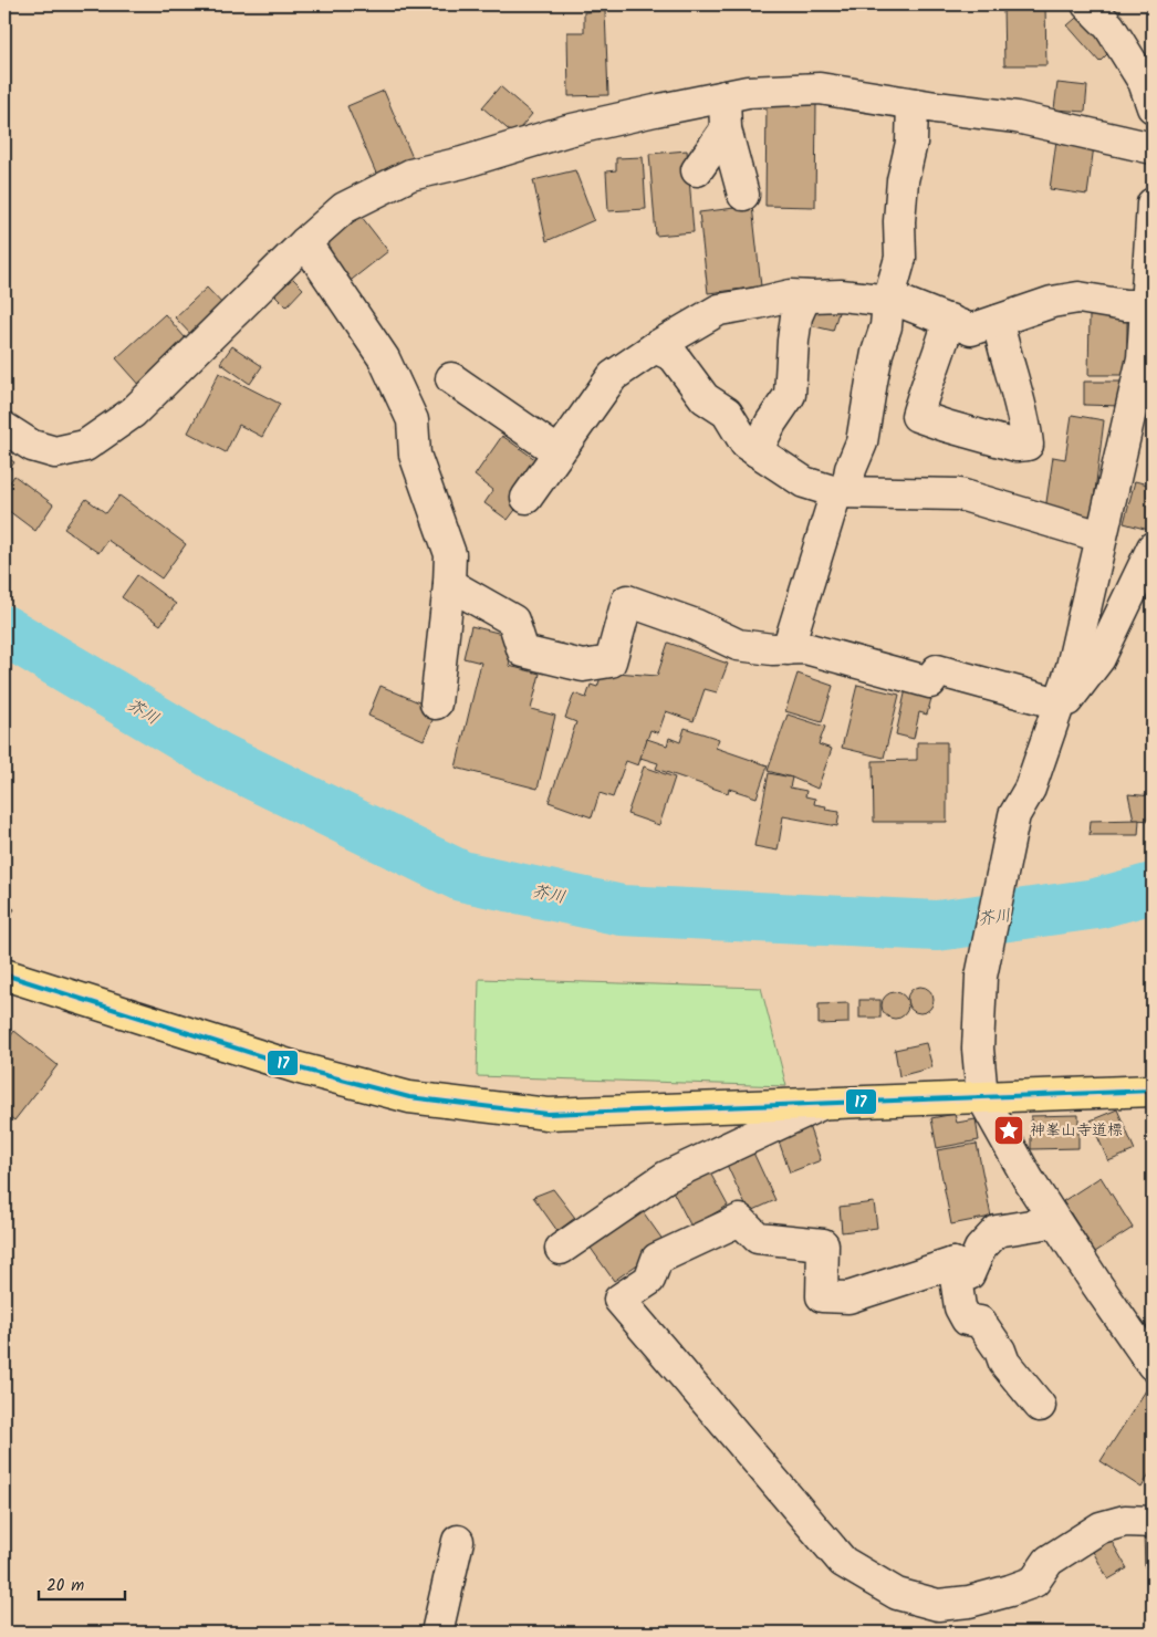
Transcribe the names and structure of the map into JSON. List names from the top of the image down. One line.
{"water":["芥川"],"places":{"place":["神峯山寺道標"]},"lines":["transit line 17"],"scale_bar":"20 m"}
